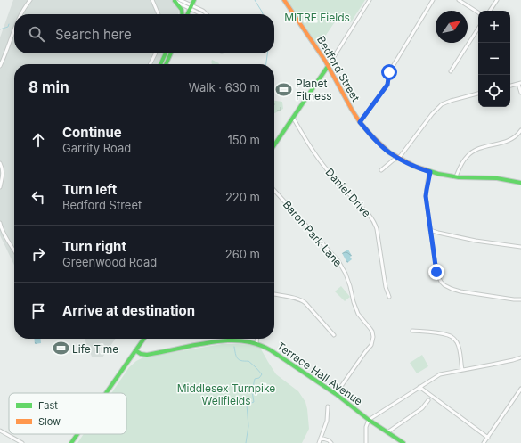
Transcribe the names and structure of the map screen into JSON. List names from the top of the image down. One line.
{"streets":{"main road":["Bedford Street","Terrace Hall Avenue"],"street":["Daniel Drive","Baron Park Lane"]},"crossings":[["Baron Park Lane","Terrace Hall Avenue"]],"parks":["MITRE Fields","Middlesex Turnpike Wellfields"],"places":{"sports":["Planet Fitness","Life Time"]},"legend":["Fast","Slow"],"north":"top right","page":{"map_buttons":["+","−"],"search":"Search here","heading":["8 min","Walk · 630 m"],"list":[["Continue","Garrity Road","150 m"],["Turn left","Bedford Street","220 m"],["Turn right","Greenwood Road","260 m"],"Arrive at destination"]}}
